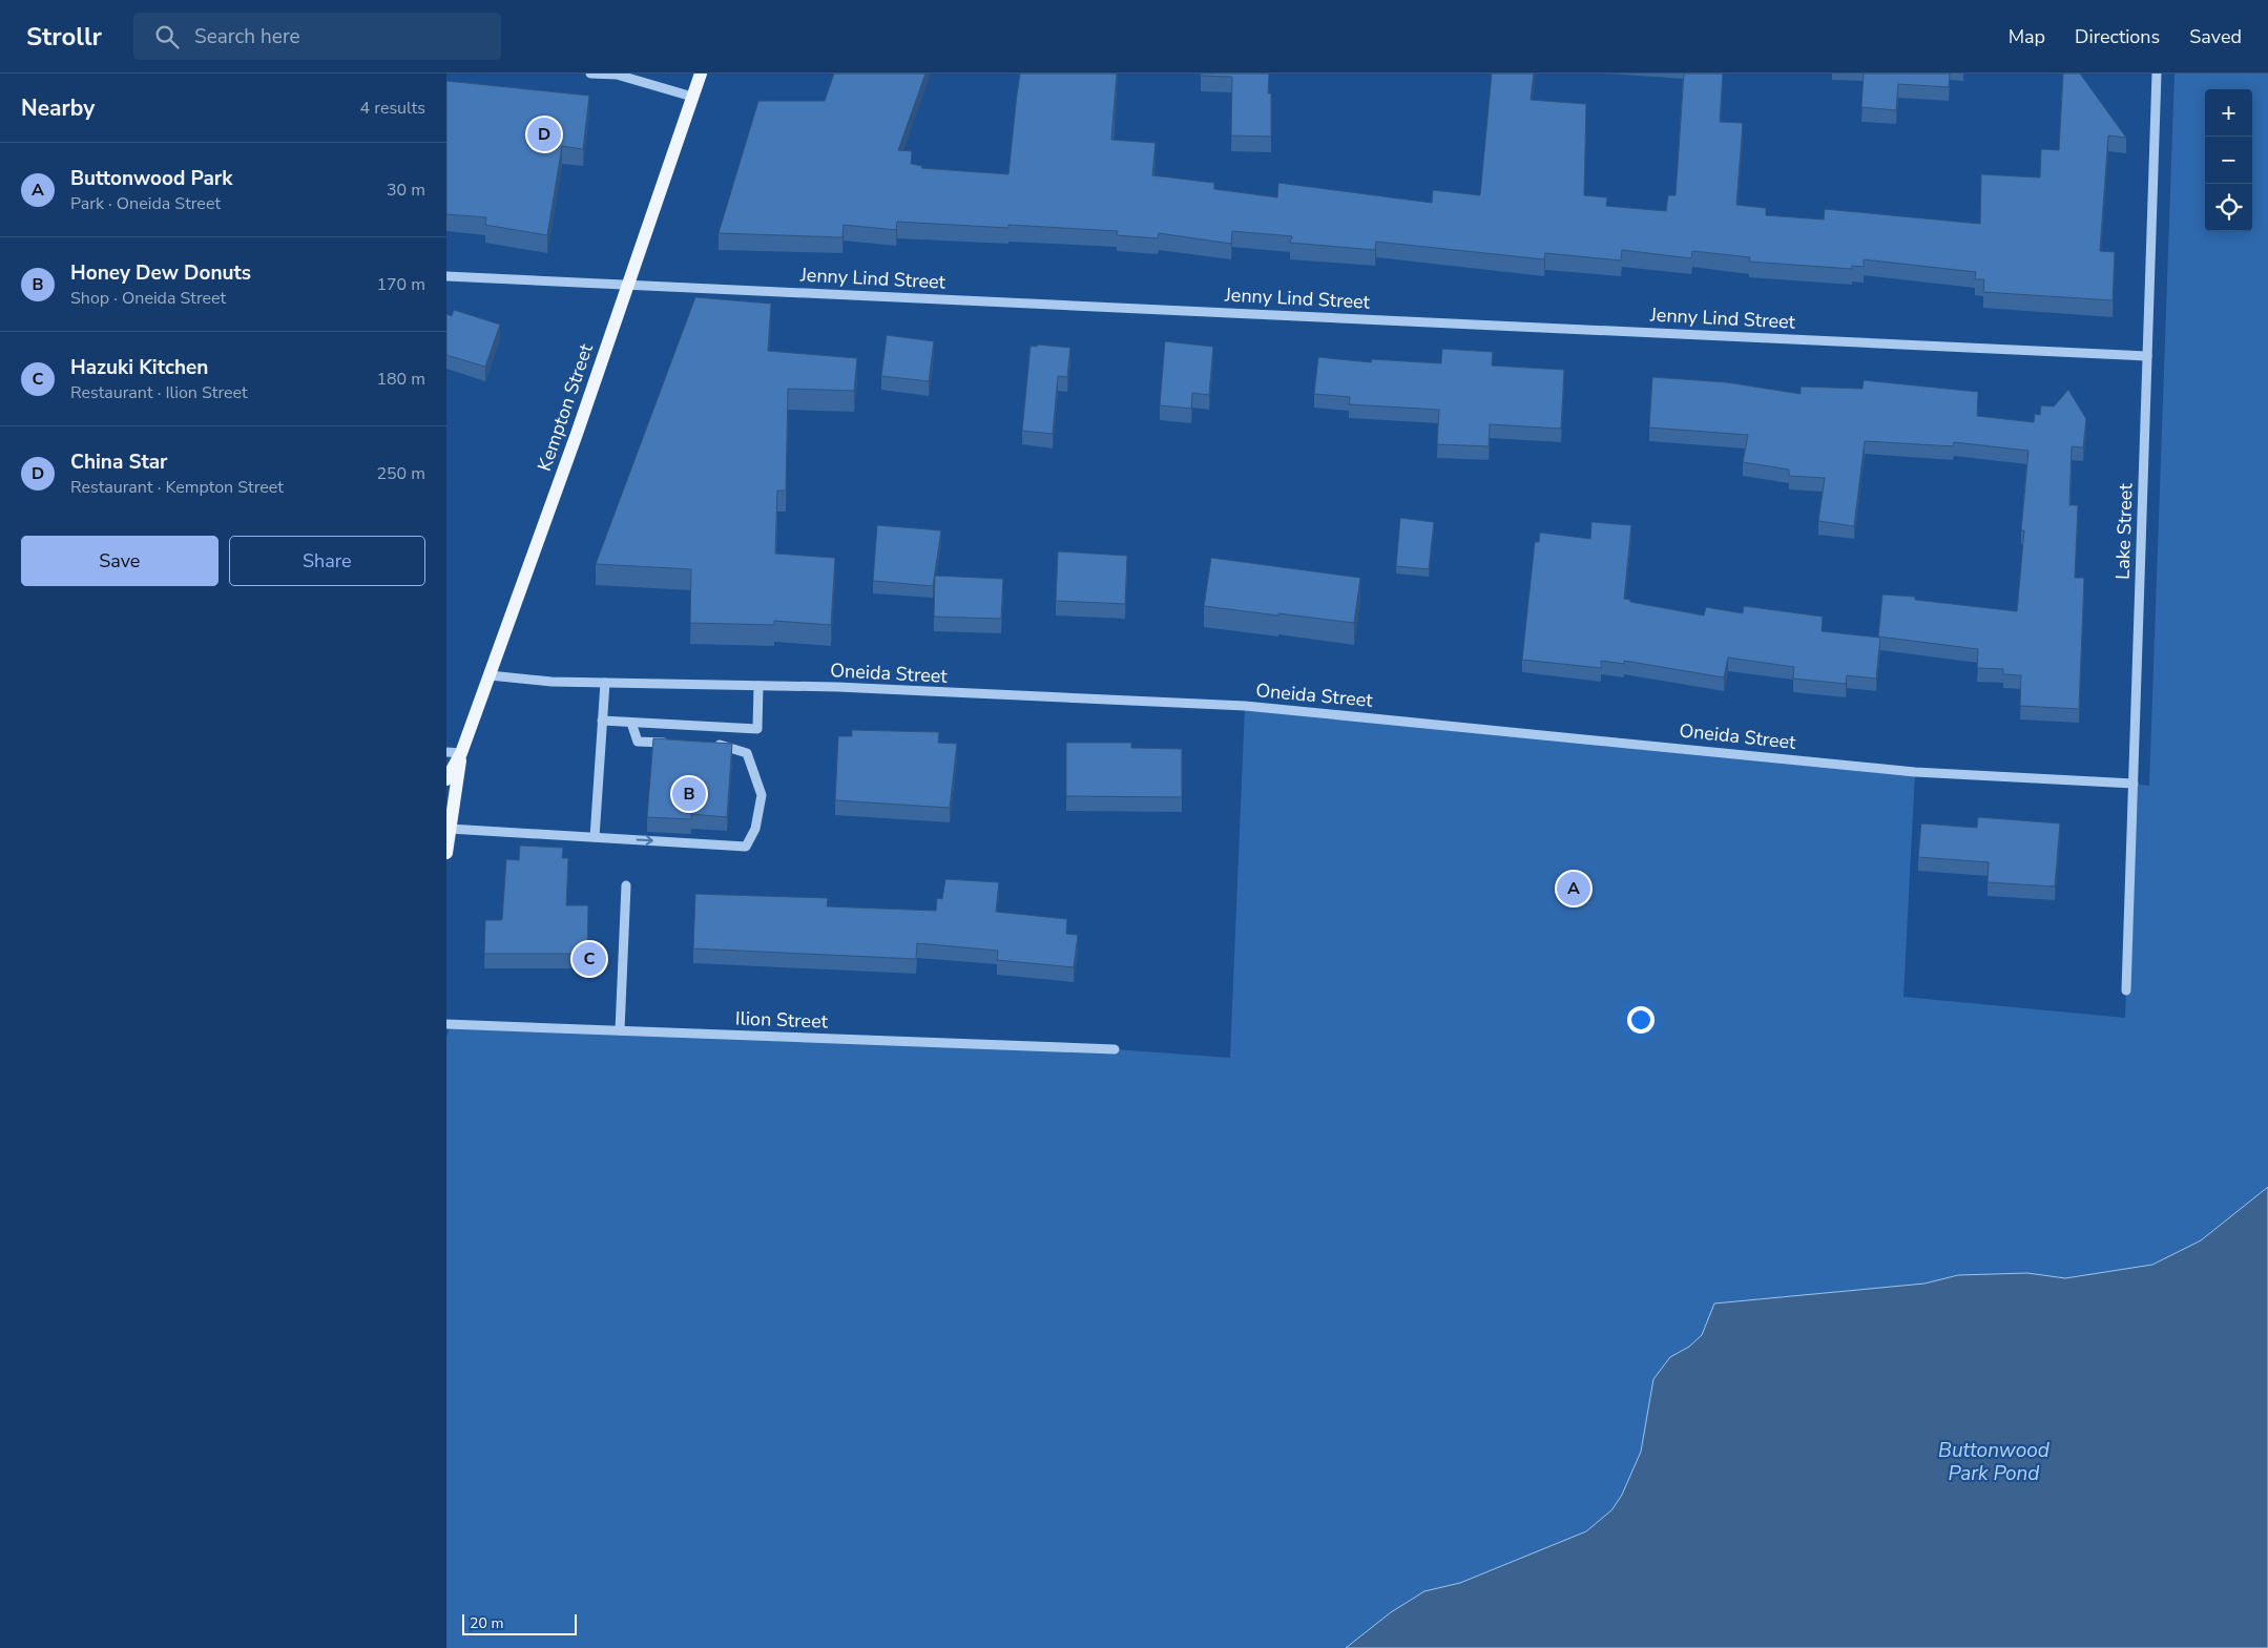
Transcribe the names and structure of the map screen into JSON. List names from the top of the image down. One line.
{"streets":{"main road":["Kempton Street"],"street":["Jenny Lind Street","Lake Street","Oneida Street","Ilion Street"]},"crossings":[["Jenny Lind Street","Kempton Street"],["Jenny Lind Street","Lake Street"],["Kempton Street","Oneida Street"],["Lake Street","Oneida Street"]],"water":["Buttonwood Park Pond"],"scale_bar":"20 m","page":{"header":"Strollr","search":"Search here","nav":["Map","Directions","Saved"],"heading":["Nearby","4 results"],"map_buttons":["+","−"],"pins":["D","B","A","C"],"list":[{"mark":"A","name":"Buttonwood Park","note":"Park · Oneida Street","value":"30 m"},{"mark":"B","name":"Honey Dew Donuts","note":"Shop · Oneida Street","value":"170 m"},{"mark":"C","name":"Hazuki Kitchen","note":"Restaurant · Ilion Street","value":"180 m"},{"mark":"D","name":"China Star","note":"Restaurant · Kempton Street","value":"250 m"}],"buttons":["Save","Share"],"scale":"20 m"}}
